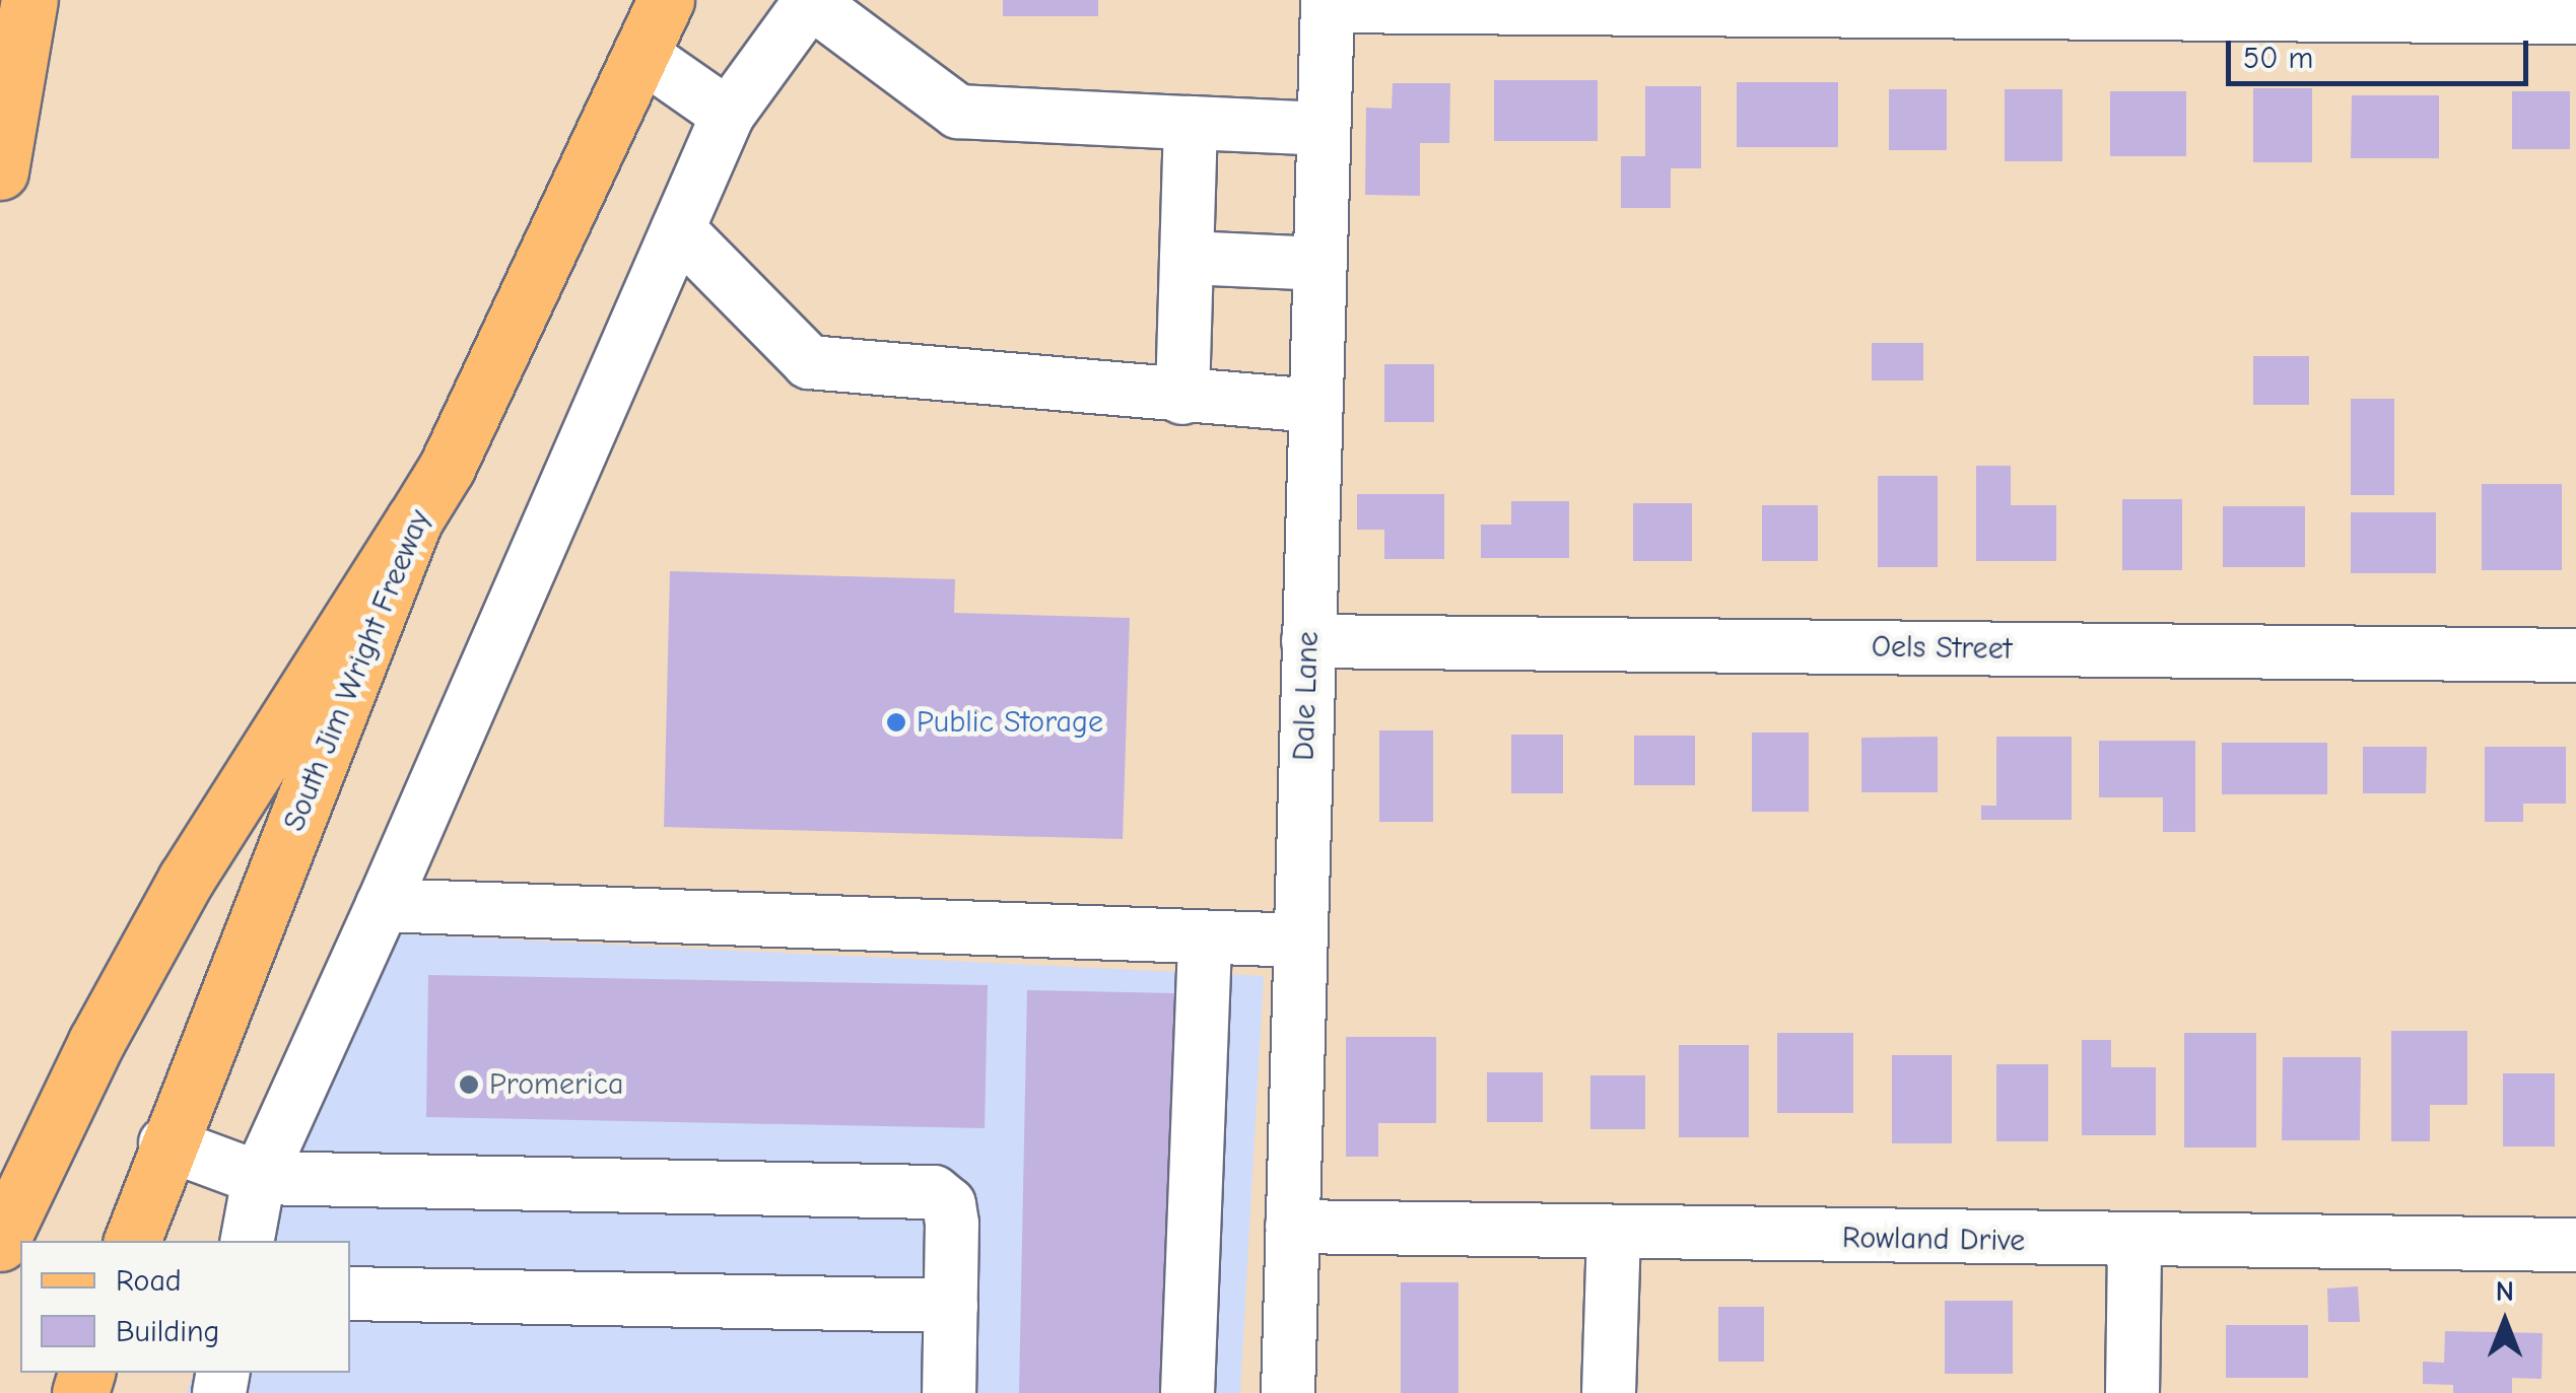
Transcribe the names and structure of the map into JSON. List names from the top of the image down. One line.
{"streets":{"main road":["South Jim Wright Freeway"],"street":["Oels Street","Dale Lane","Rowland Drive"]},"crossings":[["Oels Street","Dale Lane"],["Dale Lane","Rowland Drive"]],"places":["Public Storage","Promerica"],"legend":["Road","Building"],"scale_bar":"50 m","north":"top"}
